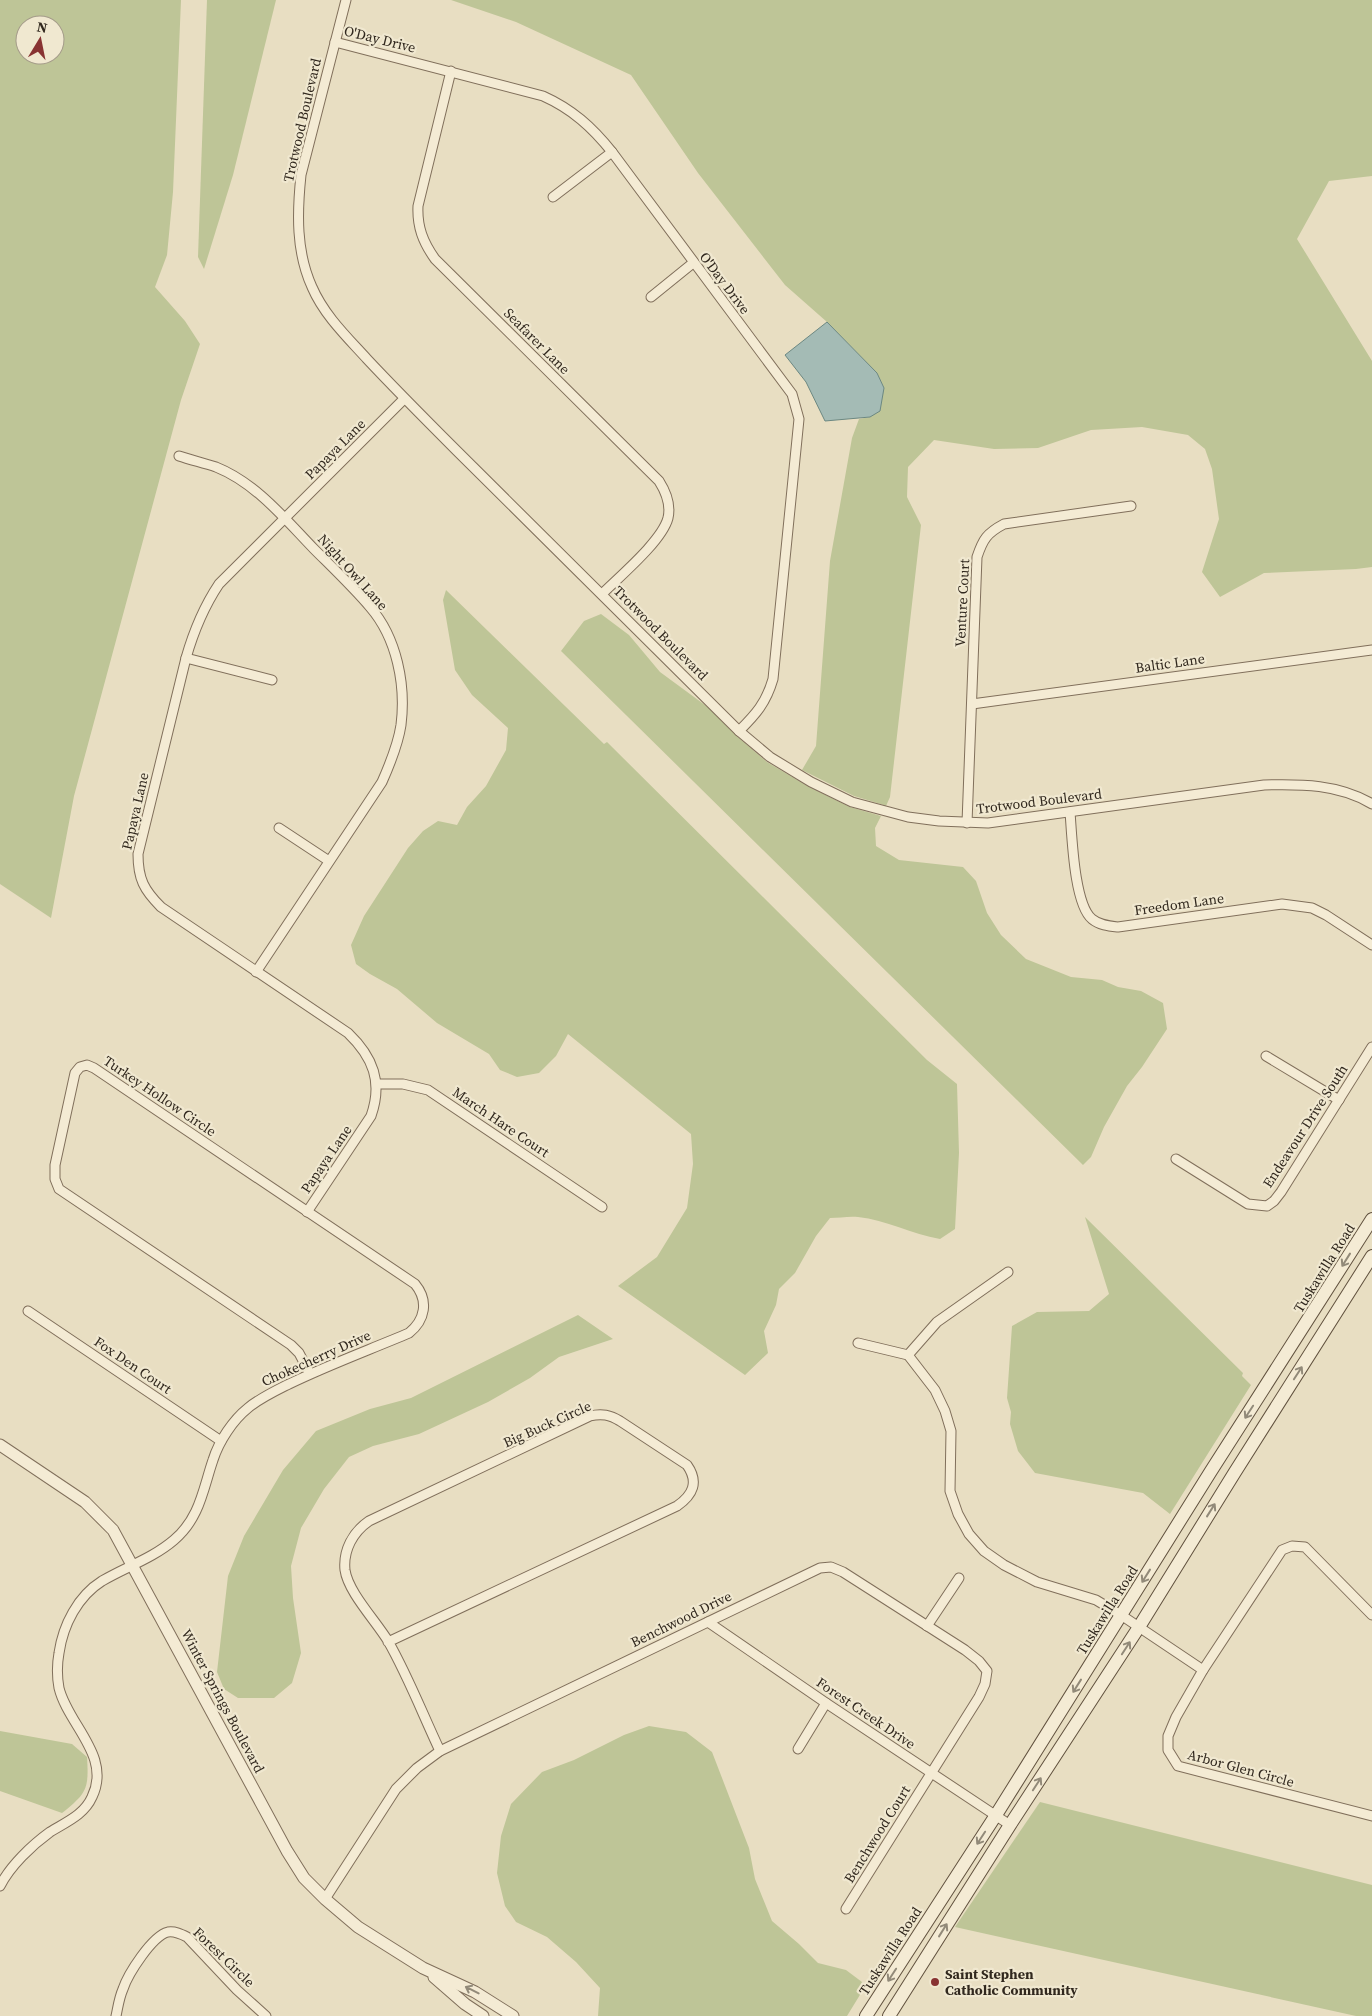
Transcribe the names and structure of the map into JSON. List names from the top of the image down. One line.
{"streets":{"main road":["Tuskawilla Road"],"street":["O'Day Drive","Trotwood Boulevard","Seafarer Lane","Papaya Lane","Night Owl Lane","Venture Court","Baltic Lane","Freedom Lane","Turkey Hollow Circle","March Hare Court","Endeavour Drive South","Chokecherry Drive","Fox Den Court","Big Buck Circle","Benchwood Drive","Winter Springs Boulevard","Forest Creek Drive","Arbor Glen Circle","Benchwood Court","Forest Circle"]},"crossings":[["O'Day Drive","Trotwood Boulevard"],["O'Day Drive","Seafarer Lane"],["Trotwood Boulevard","Seafarer Lane"],["Trotwood Boulevard","Papaya Lane"],["Trotwood Boulevard","Venture Court"],["Trotwood Boulevard","Freedom Lane"],["Papaya Lane","Night Owl Lane"],["Papaya Lane","Turkey Hollow Circle"],["Papaya Lane","March Hare Court"],["Venture Court","Baltic Lane"],["Turkey Hollow Circle","Chokecherry Drive"],["Tuskawilla Road","Forest Creek Drive"],["Chokecherry Drive","Fox Den Court"],["Chokecherry Drive","Winter Springs Boulevard"],["Big Buck Circle","Benchwood Drive"],["Benchwood Drive","Winter Springs Boulevard"],["Benchwood Drive","Forest Creek Drive"],["Benchwood Drive","Benchwood Court"],["Forest Creek Drive","Benchwood Court"]],"places":["Saint Stephen Catholic Community"],"north":"top"}
